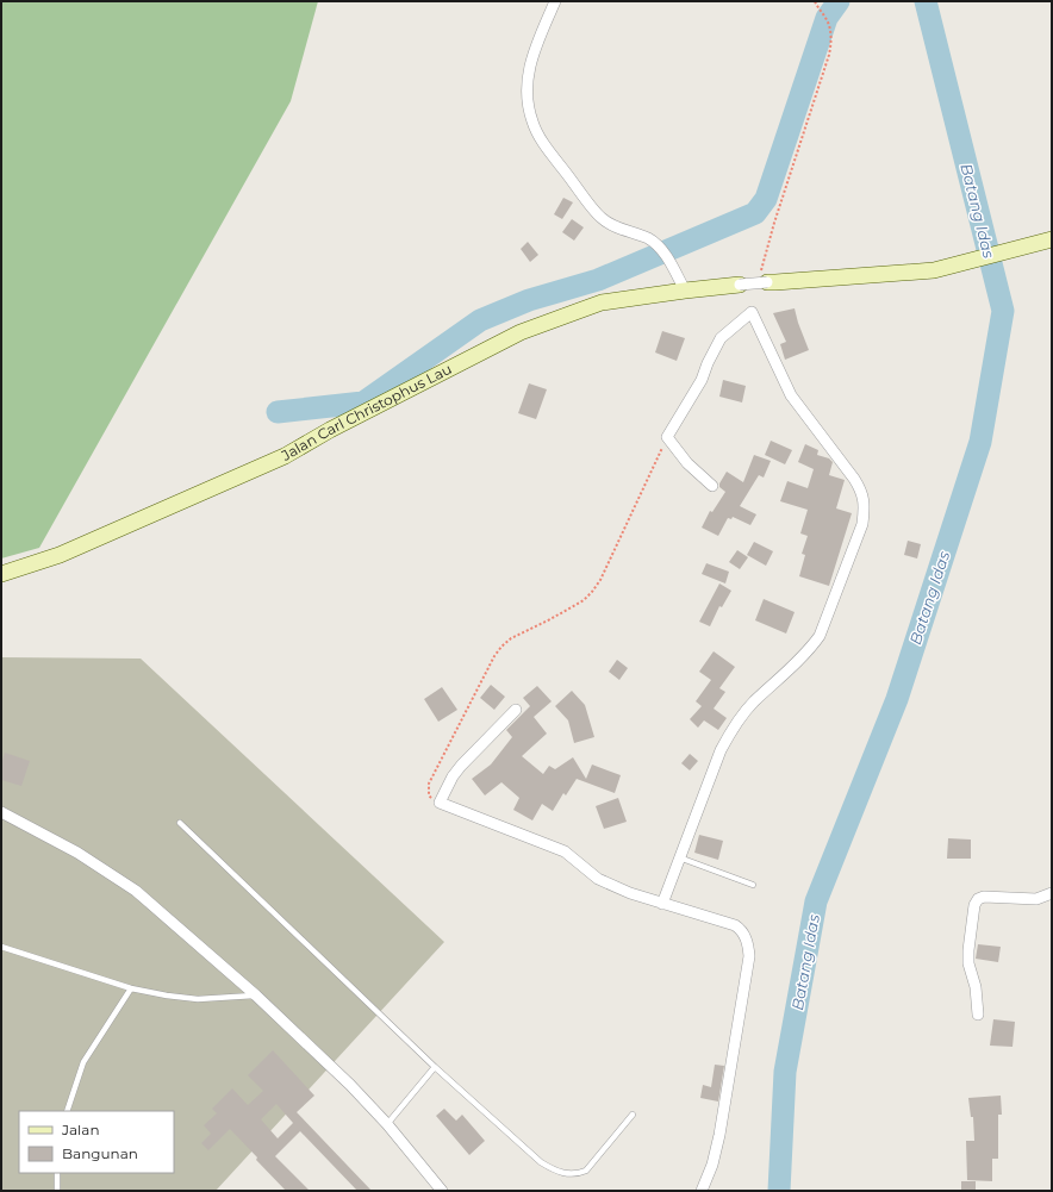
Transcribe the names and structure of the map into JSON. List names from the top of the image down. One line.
{"streets":{"street":["Jalan Carl Christophus Lau"]},"water":["Batang Idas"],"legend":["Jalan","Bangunan"]}
